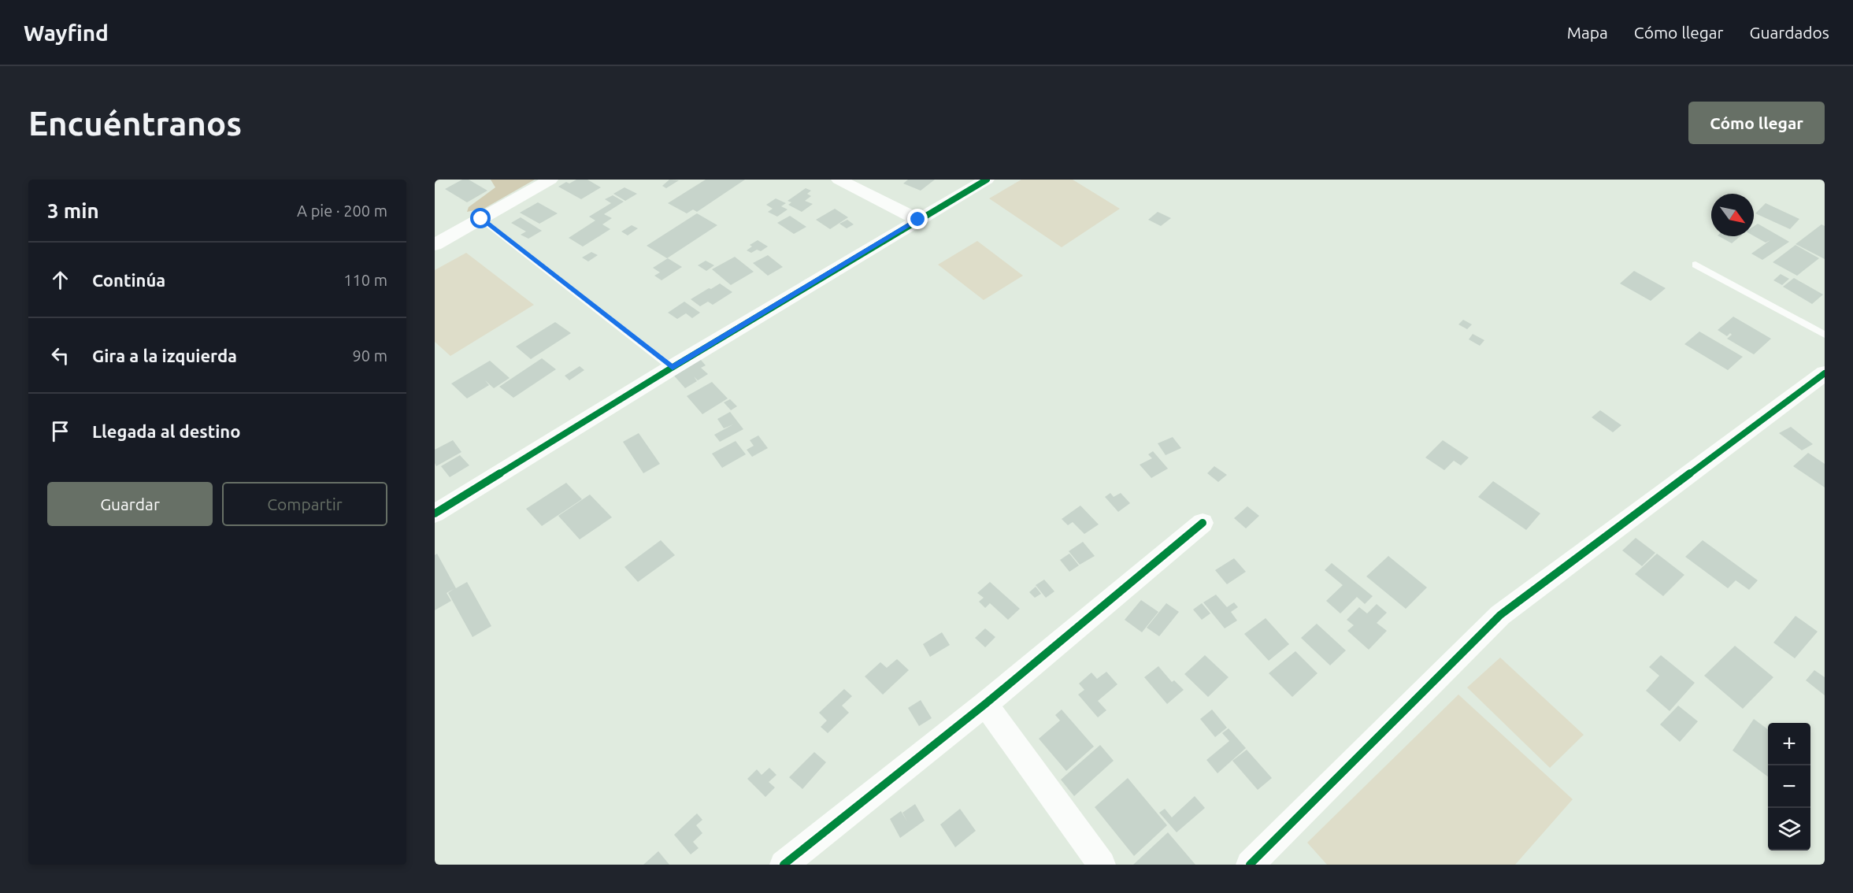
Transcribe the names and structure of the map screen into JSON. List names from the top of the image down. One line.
{"north":"bottom right","page":{"header":"Wayfind","nav":["Mapa","Cómo llegar","Guardados"],"buttons":["Cómo llegar",["Guardar","Compartir"]],"title":"Encuéntranos","heading":["3 min","A pie · 200 m"],"list":[["Continúa","110 m"],["Gira a la izquierda","90 m"],"Llegada al destino"],"map_buttons":["+","−"]}}
